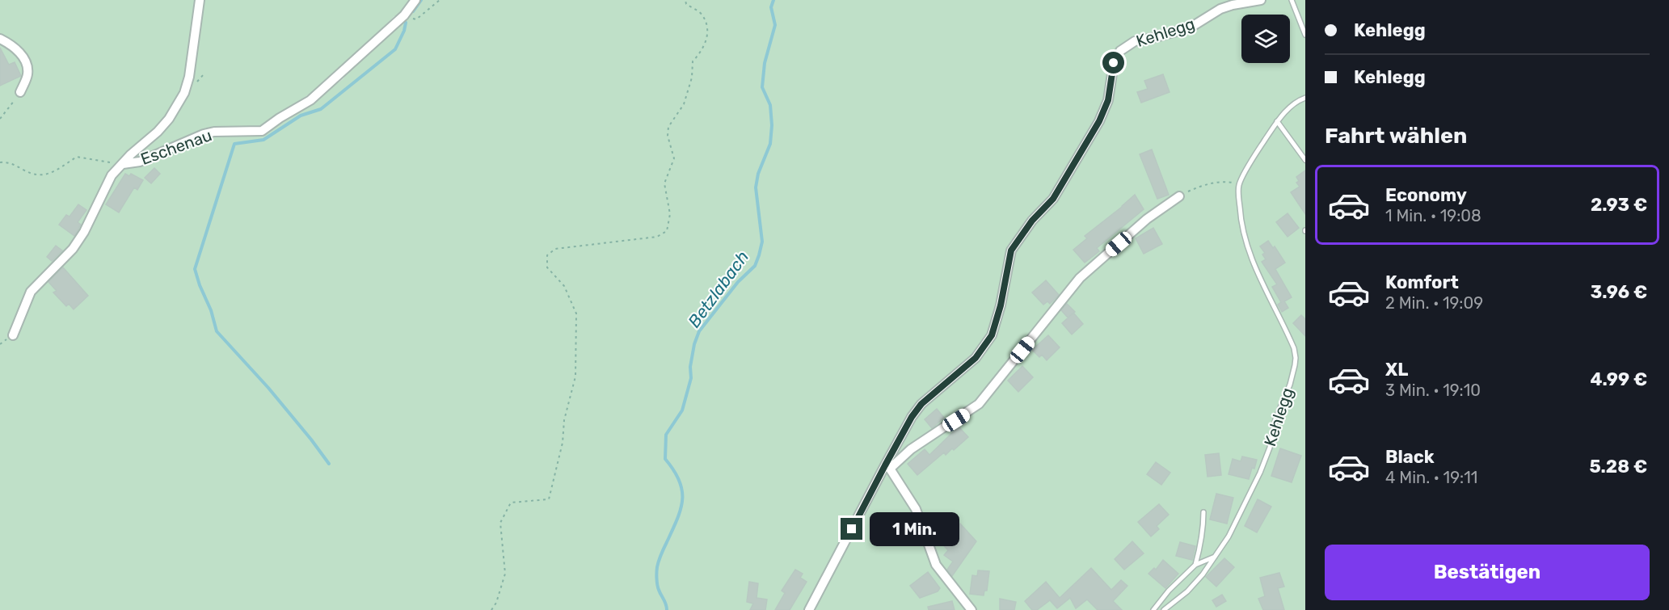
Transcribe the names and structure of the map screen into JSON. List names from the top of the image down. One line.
{"streets":{"street":["Kehlegg","Eschenau"]},"water":["Betzlabach"],"page":{"banner":["Kehlegg","Kehlegg"],"heading":"Fahrt wählen","list":[{"name":"Economy","note":"1 Min. · 19:08","value":"2.93 €"},{"name":"Komfort","note":"2 Min. · 19:09","value":"3.96 €"},{"name":"XL","note":"3 Min. · 19:10","value":"4.99 €"},{"name":"Black","note":"4 Min. · 19:11","value":"5.28 €"}],"bubble":"1 Min.","buttons":"Bestätigen"}}
